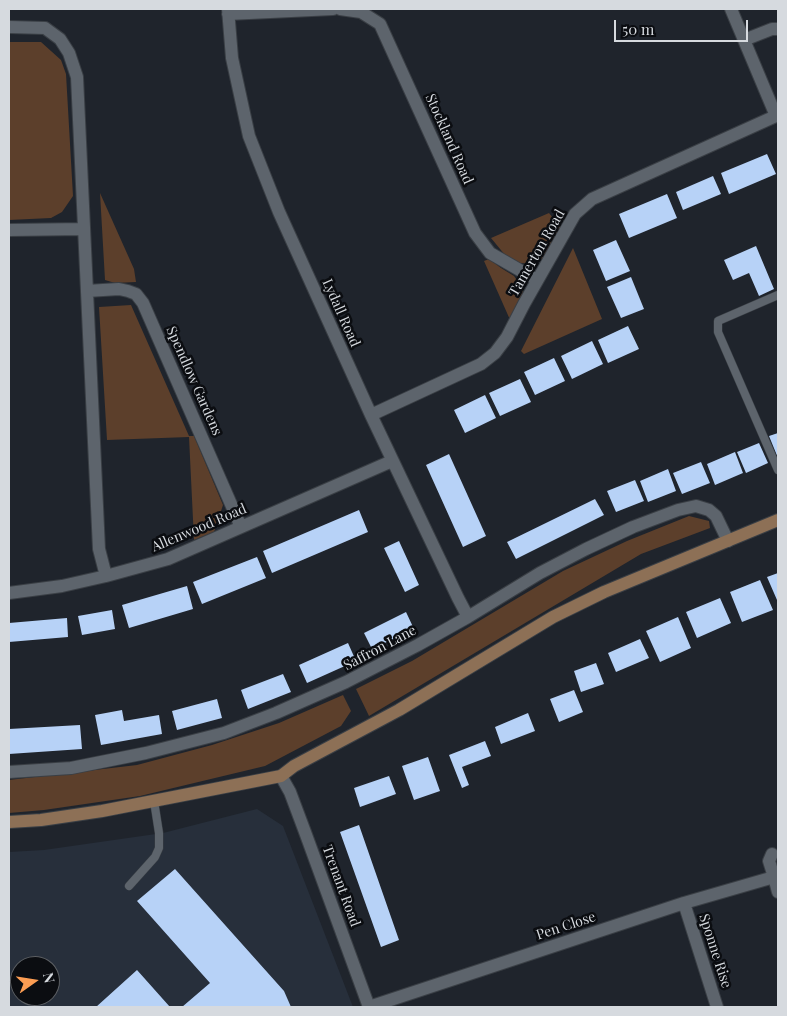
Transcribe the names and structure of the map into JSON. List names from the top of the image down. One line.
{"streets":{"street":["Stockland Road","Tamerton Road","Lydall Road","Spendlow Gardens","Allenwood Road","Saffron Lane","Trenant Road","Pen Close","Sponne Rise"]},"crossings":[["Stockland Road","Tamerton Road"],["Tamerton Road","Lydall Road"],["Lydall Road","Allenwood Road"],["Lydall Road","Saffron Lane"],["Spendlow Gardens","Allenwood Road"],["Trenant Road","Pen Close"],["Pen Close","Sponne Rise"]],"scale_bar":"50 m","north":"right"}
